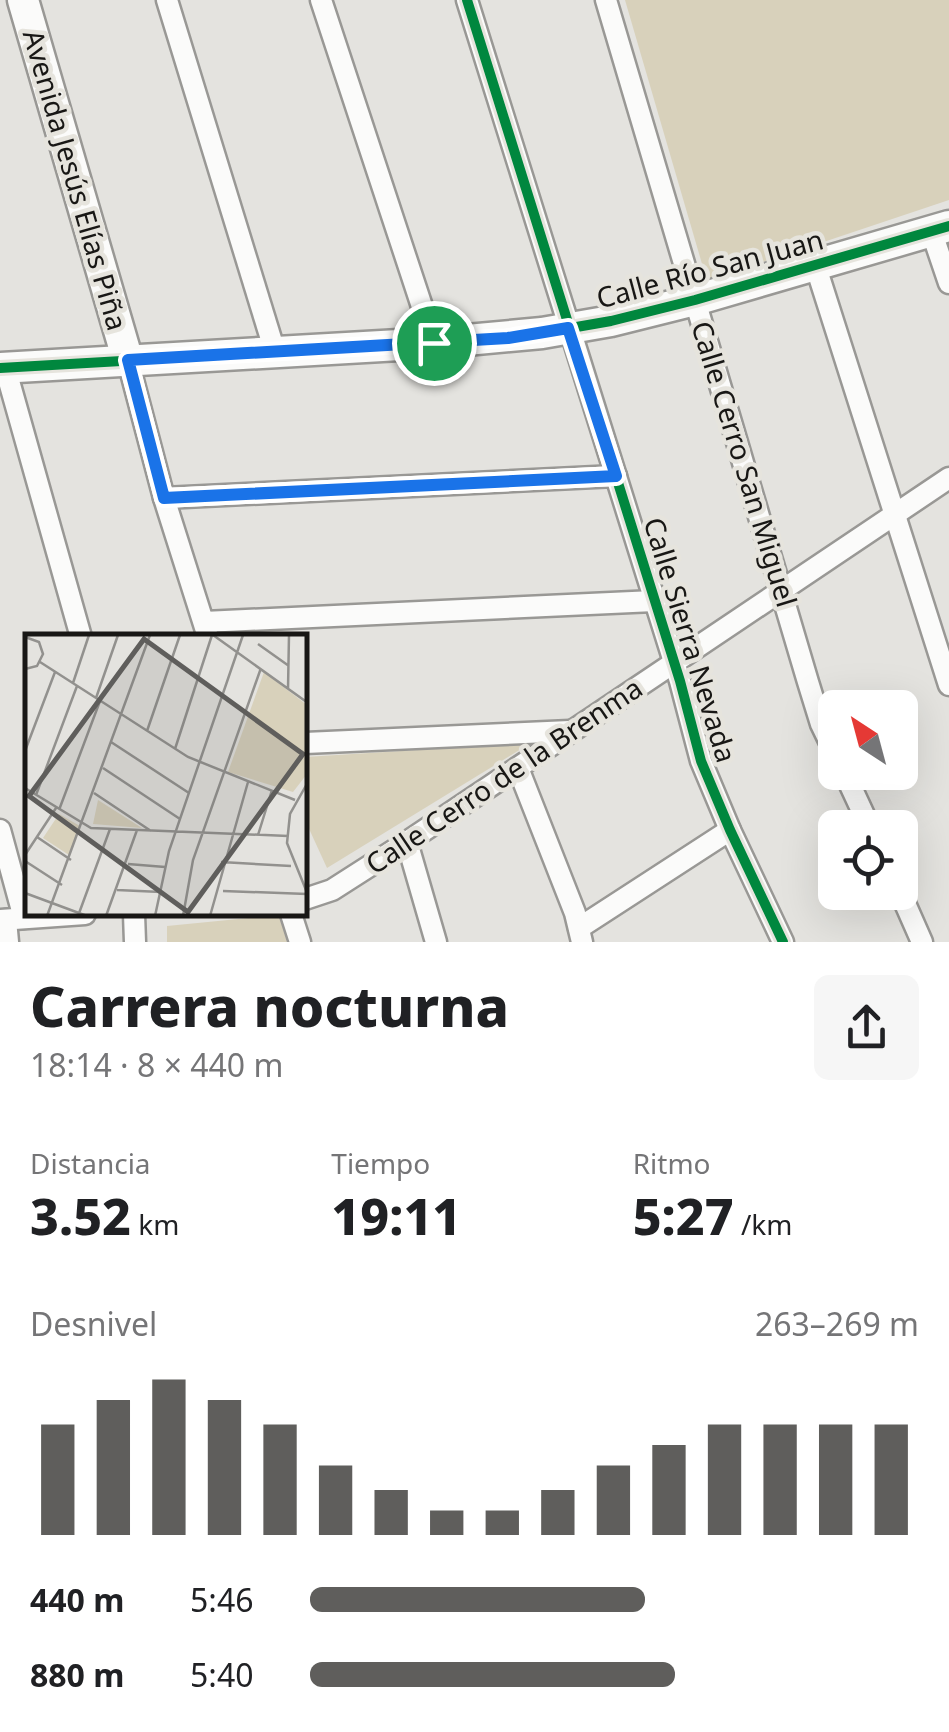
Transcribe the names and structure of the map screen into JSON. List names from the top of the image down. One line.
{"streets":{"street":["Avenida Jesús Elías Piña","Calle Río San Juan","Calle Cerro San Miguel","Calle Sierra Nevada","Calle Cerro de la Brenma"]},"crossings":[["Avenida Jesús Elías Piña","Calle Río San Juan"],["Calle Río San Juan","Calle Cerro San Miguel"],["Calle Río San Juan","Calle Sierra Nevada"],["Calle Cerro San Miguel","Calle Cerro de la Brenma"],["Calle Sierra Nevada","Calle Cerro de la Brenma"]],"north":"top left","page":{"heading":["Carrera nocturna","18:14 · 8 × 440 m"],"stats":[["Distancia","3.52 km"],["Tiempo","19:11"],["Ritmo","5:27 /km"]],"chart":["Desnivel","263–269 m"],"list":[{"name":"440 m","note":"5:46"},{"name":"880 m","note":"5:40"}]}}
